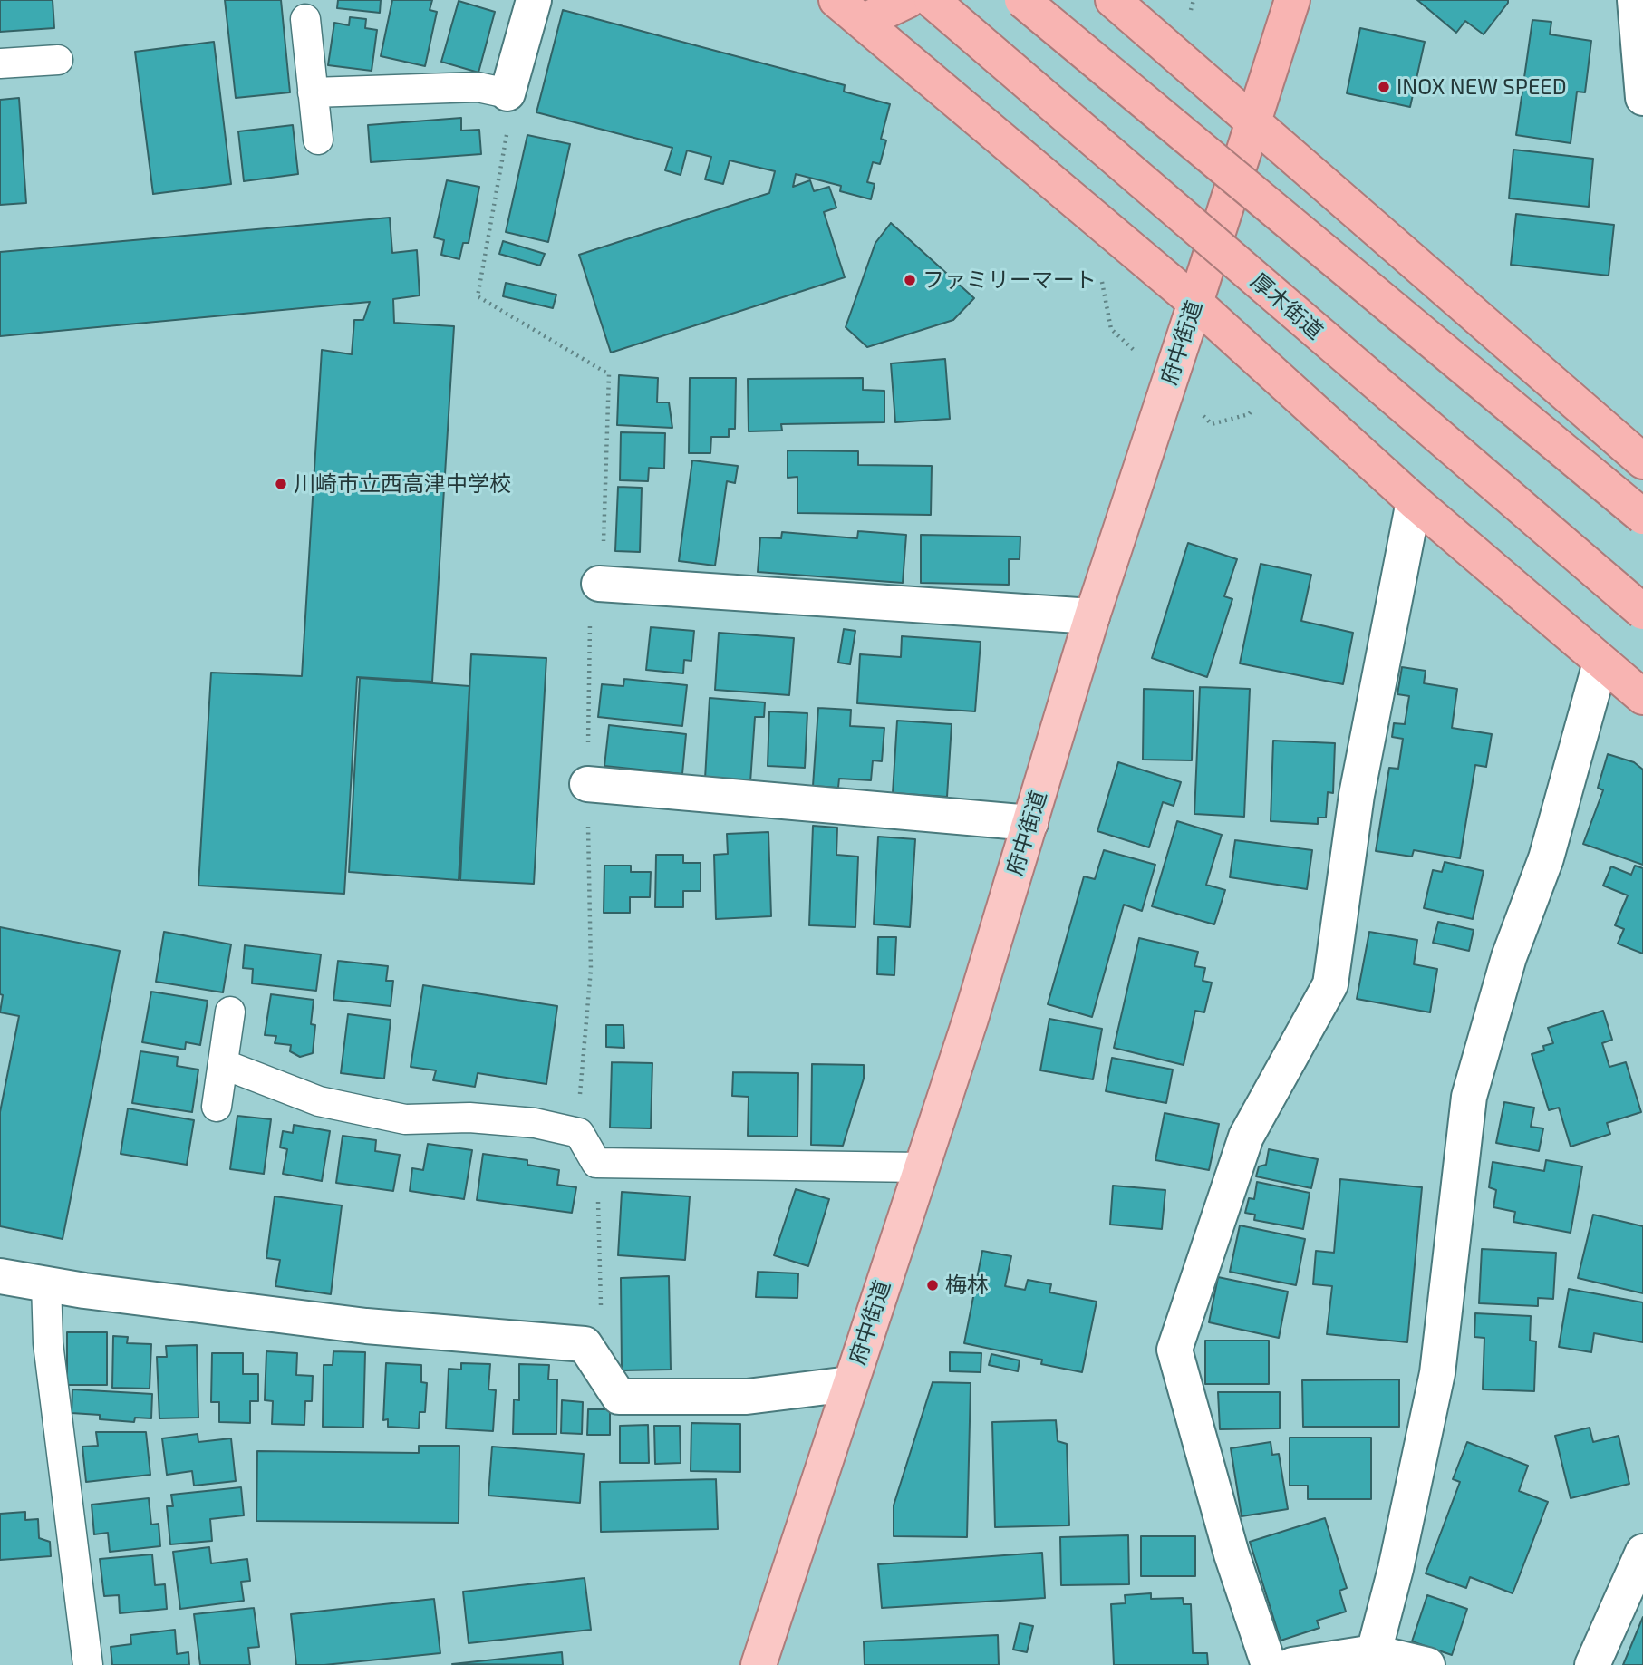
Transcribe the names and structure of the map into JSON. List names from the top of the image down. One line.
{"streets":{"highway":["厚木街道","府中街道"]},"places":["INOX NEW SPEED","ファミリーマート","川崎市立西高津中学校","梅林"]}
